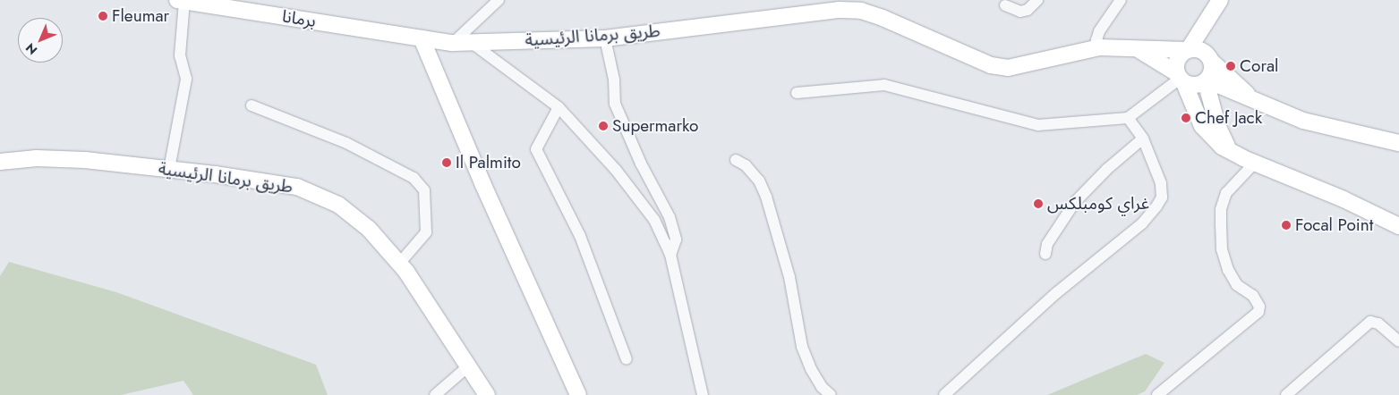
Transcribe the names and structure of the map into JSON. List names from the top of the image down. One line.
{"streets":{"main road":["برمانا","طريق برمانا الرئيسية"]},"crossings":[["برمانا","طريق برمانا الرئيسية"]],"places":["Fleumar","Coral","Chef Jack","Supermarko","Il Palmito","غراي كومبلكس","Focal Point"],"north":"bottom left"}
